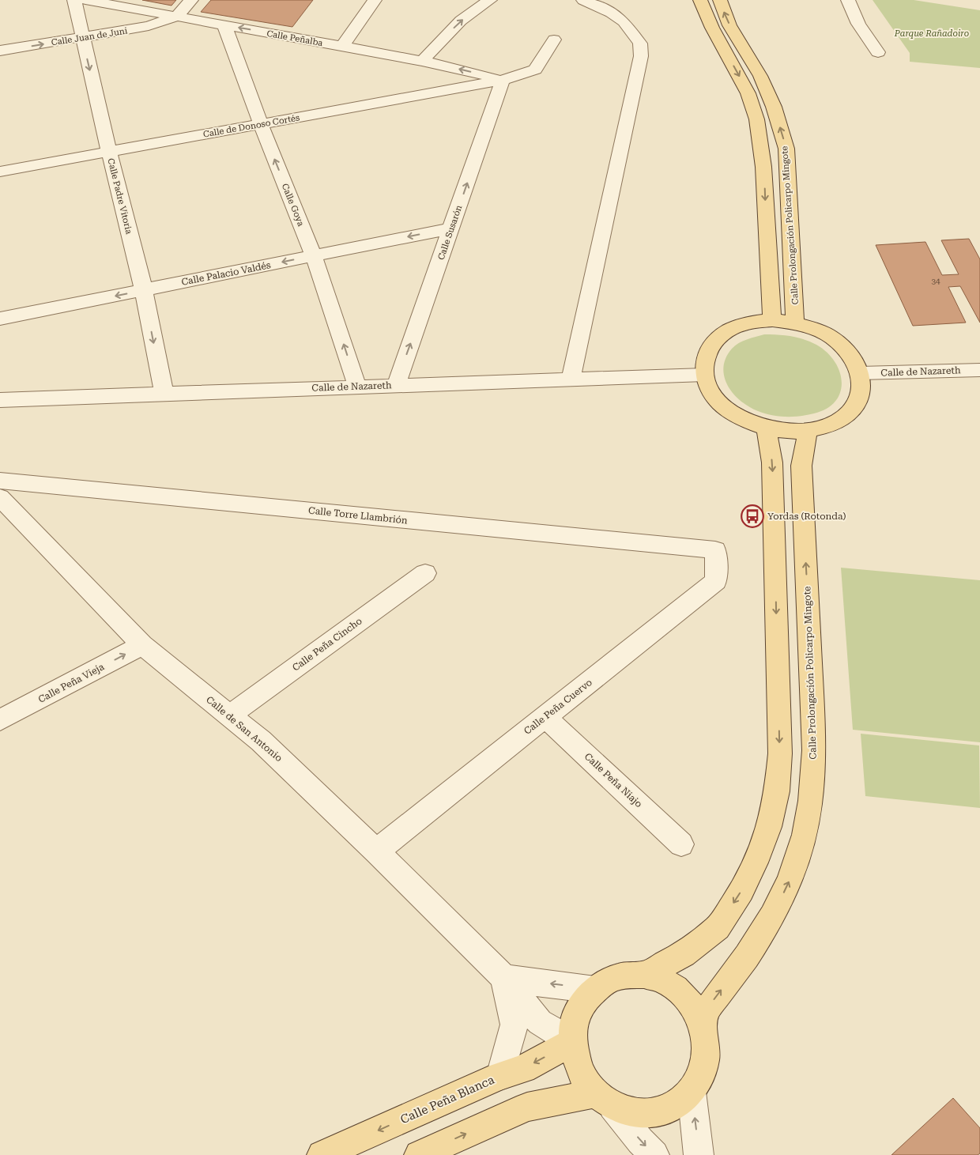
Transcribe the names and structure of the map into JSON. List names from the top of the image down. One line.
{"streets":{"main road":["Calle Prolongación Policarpo Mingote","Calle Peña Blanca"],"street":["Calle Juan de Juni","Calle Peñalba","Calle de Donoso Cortés","Calle Padre Vitoria","Calle Goya","Calle Susarón","Calle Palacio Valdés","Calle de Nazareth","Calle Torre Llambrión","Calle Peña Cincho","Calle Peña Vieja","Calle Peña Cuervo","Calle de San Antonio","Calle Peña Niajo"]},"crossings":[["Calle Juan de Juni","Calle Peñalba"],["Calle Juan de Juni","Calle Padre Vitoria"],["Calle Peñalba","Calle de Donoso Cortés"],["Calle Peñalba","Calle Goya"],["Calle Peñalba","Calle Susarón"],["Calle de Donoso Cortés","Calle Padre Vitoria"],["Calle de Donoso Cortés","Calle Goya"],["Calle de Donoso Cortés","Calle Susarón"],["Calle Padre Vitoria","Calle Palacio Valdés"],["Calle Padre Vitoria","Calle de Nazareth"],["Calle Goya","Calle Palacio Valdés"],["Calle Goya","Calle de Nazareth"],["Calle Prolongación Policarpo Mingote","Calle de Nazareth"],["Calle Prolongación Policarpo Mingote","Calle de San Antonio"],["Calle Prolongación Policarpo Mingote","Calle Peña Blanca"],["Calle Susarón","Calle Palacio Valdés"],["Calle Susarón","Calle de Nazareth"],["Calle Torre Llambrión","Calle Peña Cuervo"],["Calle Peña Cincho","Calle de San Antonio"],["Calle Peña Vieja","Calle de San Antonio"],["Calle Peña Cuervo","Calle de San Antonio"],["Calle Peña Cuervo","Calle Peña Niajo"],["Calle de San Antonio","Calle Peña Blanca"]],"one_way":["Calle Juan de Juni","Calle Peñalba","Calle Padre Vitoria","Calle Goya","Calle Susarón","Calle Palacio Valdés","Calle Peña Vieja"],"parks":["Parque Rañadoiro"],"places":{"bus stop":["Yordas (Rotonda)"]},"house_numbers":["34"]}
